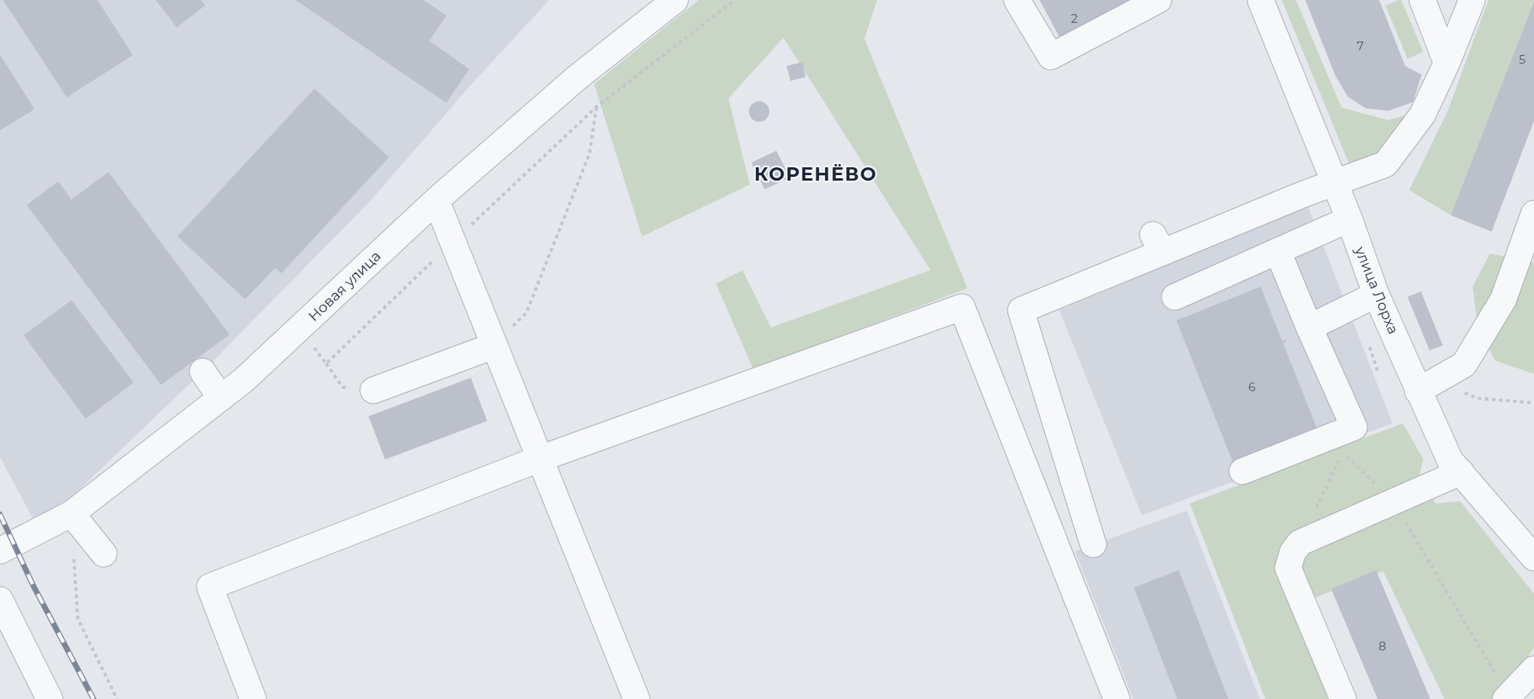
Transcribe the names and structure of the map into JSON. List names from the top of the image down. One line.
{"streets":{"street":["Новая улица","улица Лорха"]},"districts":["КОРЕНЁВО"],"house_numbers":["2","7","5","6","8"]}
